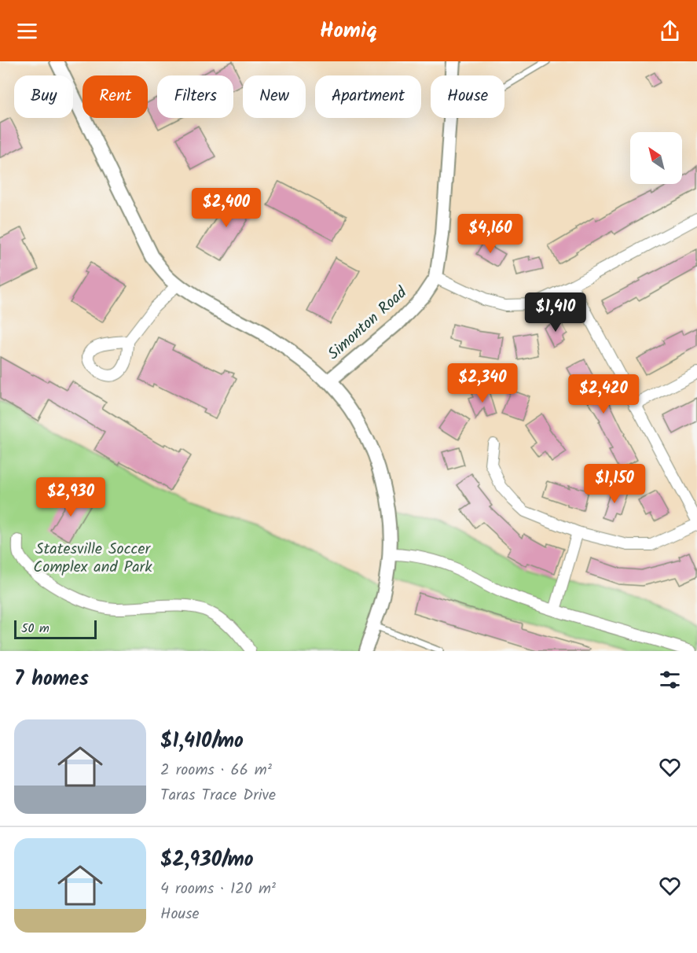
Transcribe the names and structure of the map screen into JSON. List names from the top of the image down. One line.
{"streets":{"street":["Simonton Road"]},"parks":["Statesville Soccer Complex and Park"],"scale_bar":"50 m","north":"top left","page":{"header":"Homiq","chip":["Buy","Rent","Filters","New","Apartment","House"],"price":["$2,400","$4,160","$1,410","$2,340","$2,420","$1,150","$2,930"],"scale":"50 m","heading":"7 homes","list":[{"name":"$1,410/mo","note":"2 rooms · 66 m² · Taras Trace Drive"},{"name":"$2,930/mo","note":"4 rooms · 120 m² · House"}]}}
